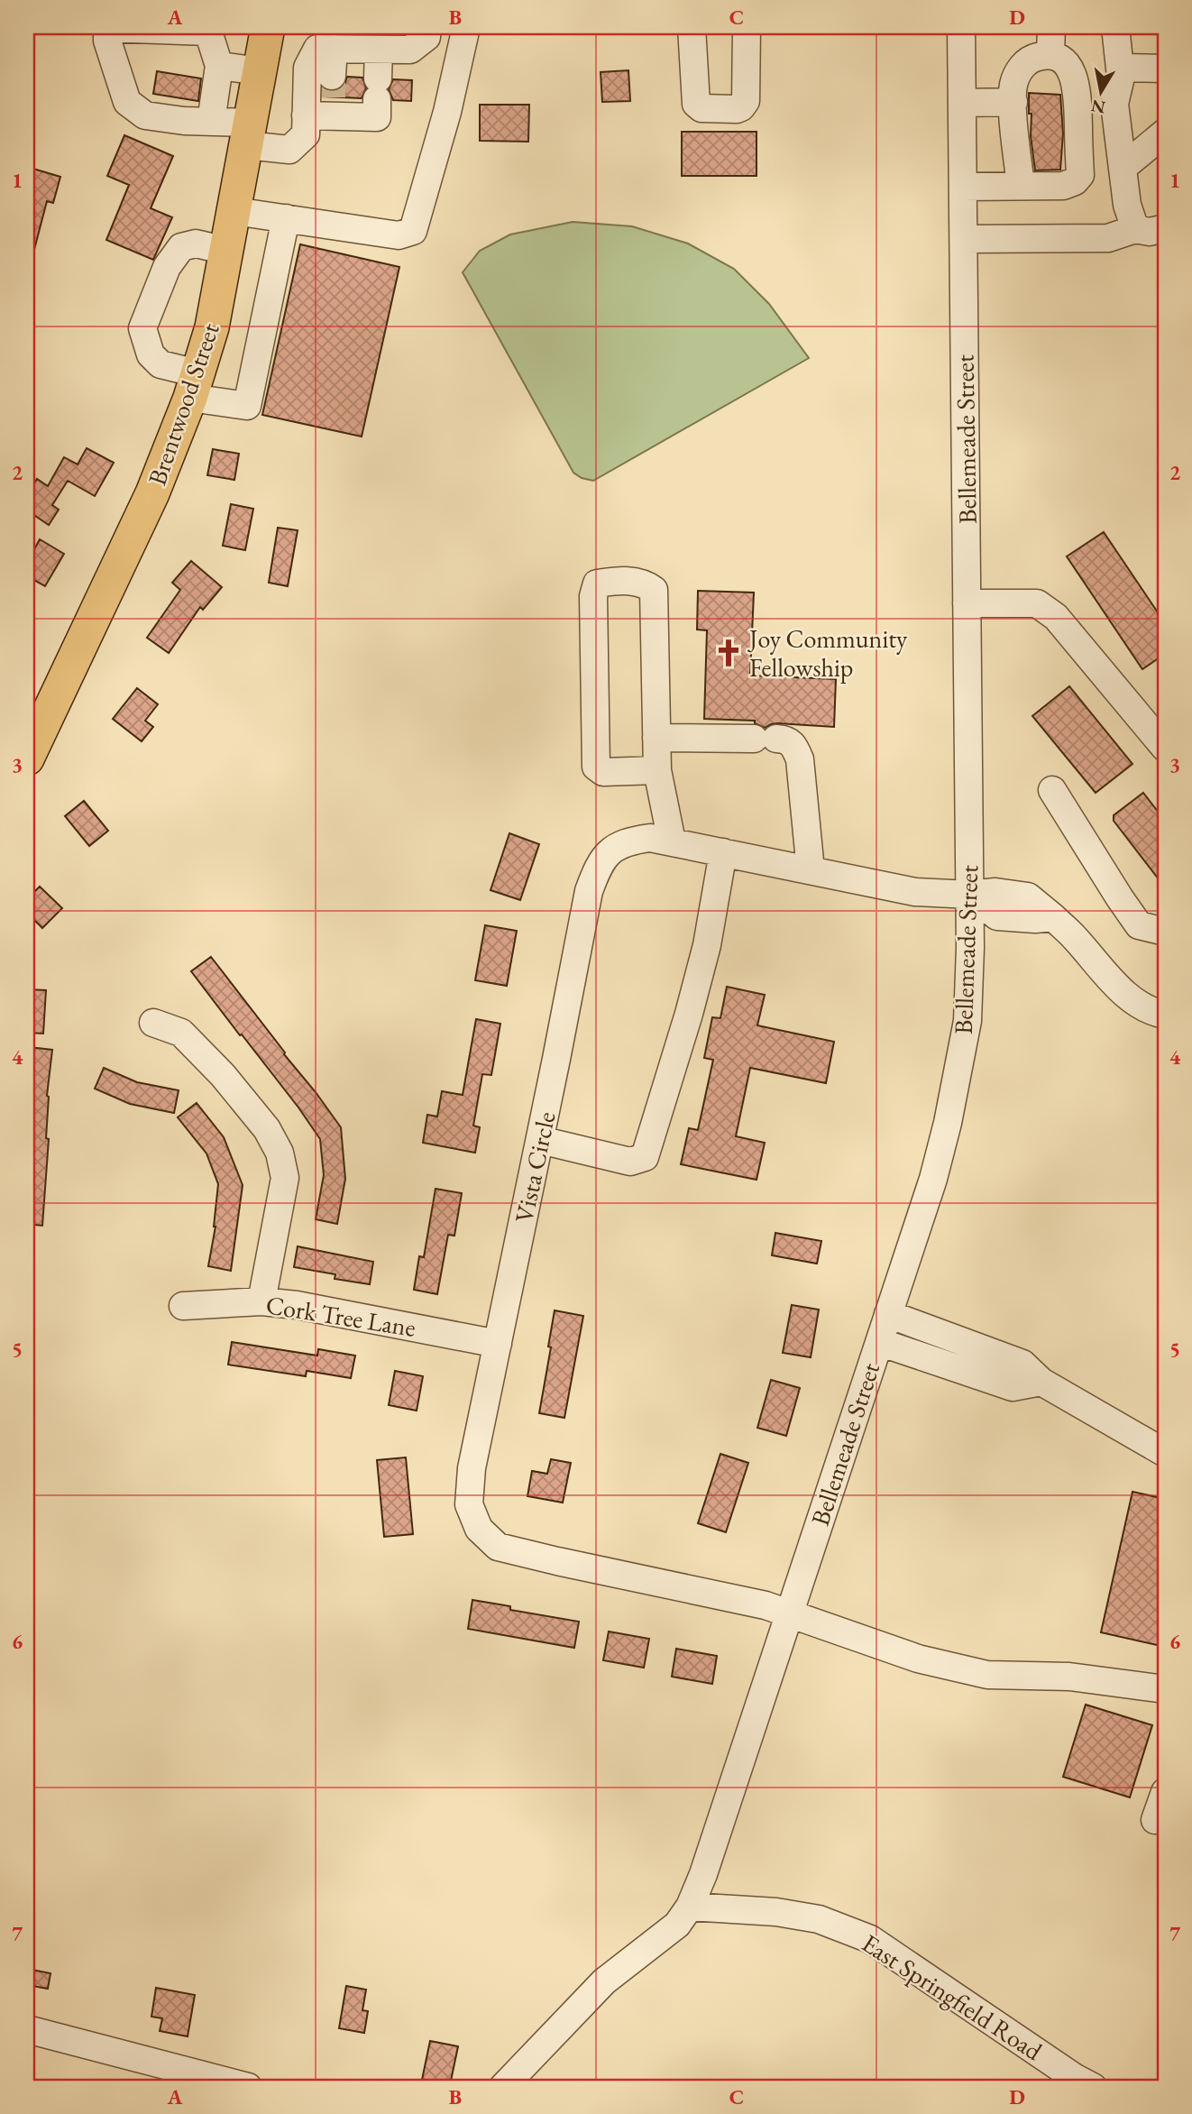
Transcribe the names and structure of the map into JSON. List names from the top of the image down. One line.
{"streets":{"main road":["Brentwood Street"],"street":["Bellemeade Street","Vista Circle","Cork Tree Lane","East Springfield Road"]},"crossings":[["Bellemeade Street","Vista Circle"],["Bellemeade Street","East Springfield Road"],["Vista Circle","Cork Tree Lane"]],"places":{"church":["Joy Community Fellowship"]},"north":"bottom","grid":{"columns":["A","B","C","D"],"rows":["1","2","3","4","5","6","7"]}}
